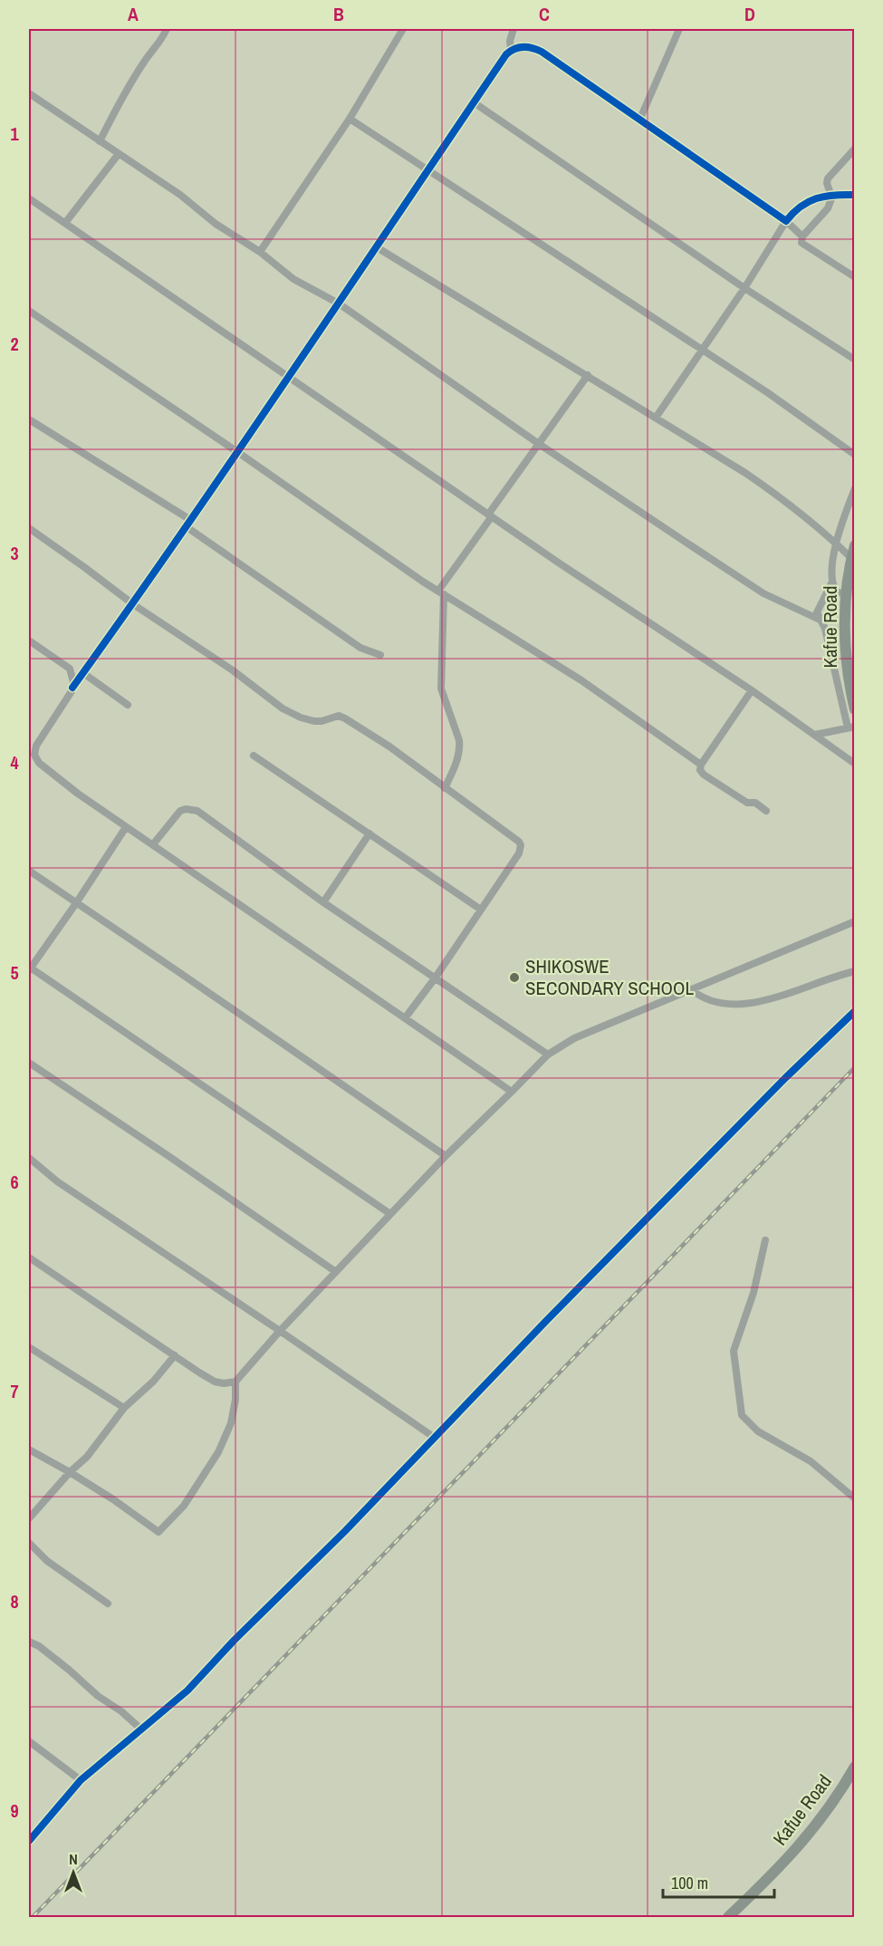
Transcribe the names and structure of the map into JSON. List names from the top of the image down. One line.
{"streets":{"highway":["Kafue Road"]},"places":["SHIKOSWE SECONDARY SCHOOL"],"scale_bar":"100 m","north":"top","grid":{"columns":["A","B","C","D"],"rows":["1","2","3","4","5","6","7","8","9"]}}
